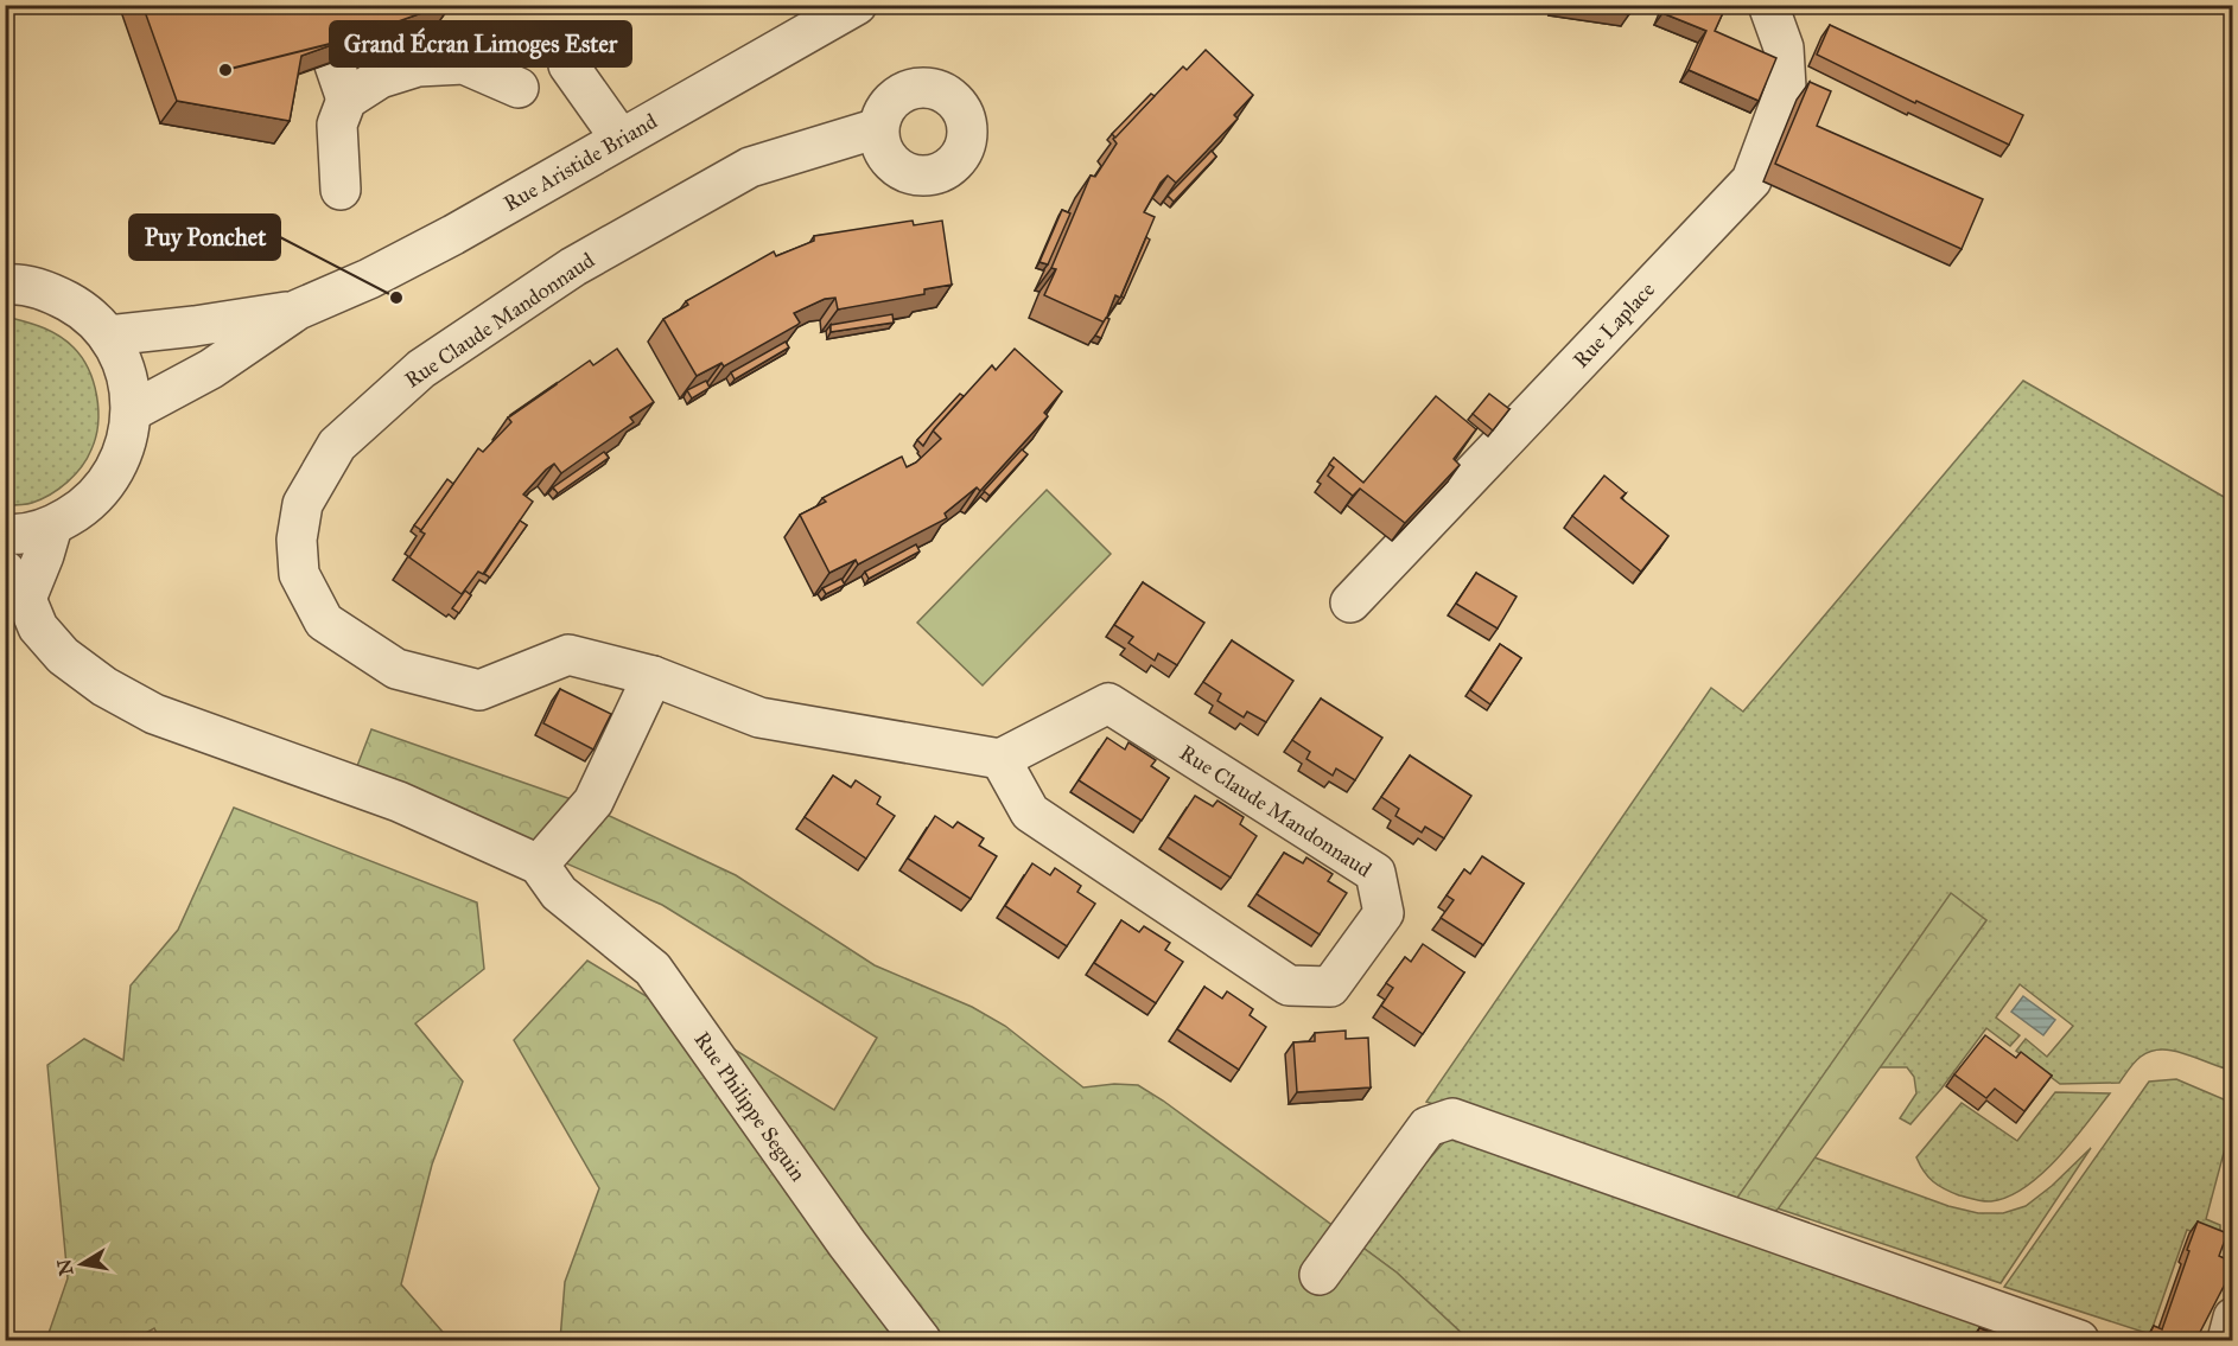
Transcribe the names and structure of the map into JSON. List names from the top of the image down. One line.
{"streets":{"street":["Rue Aristide Briand","Rue Claude Mandonnaud","Rue Laplace","Rue Philippe Seguin"]},"places":["Grand Écran Limoges Ester","Puy Ponchet"],"north":"left"}
